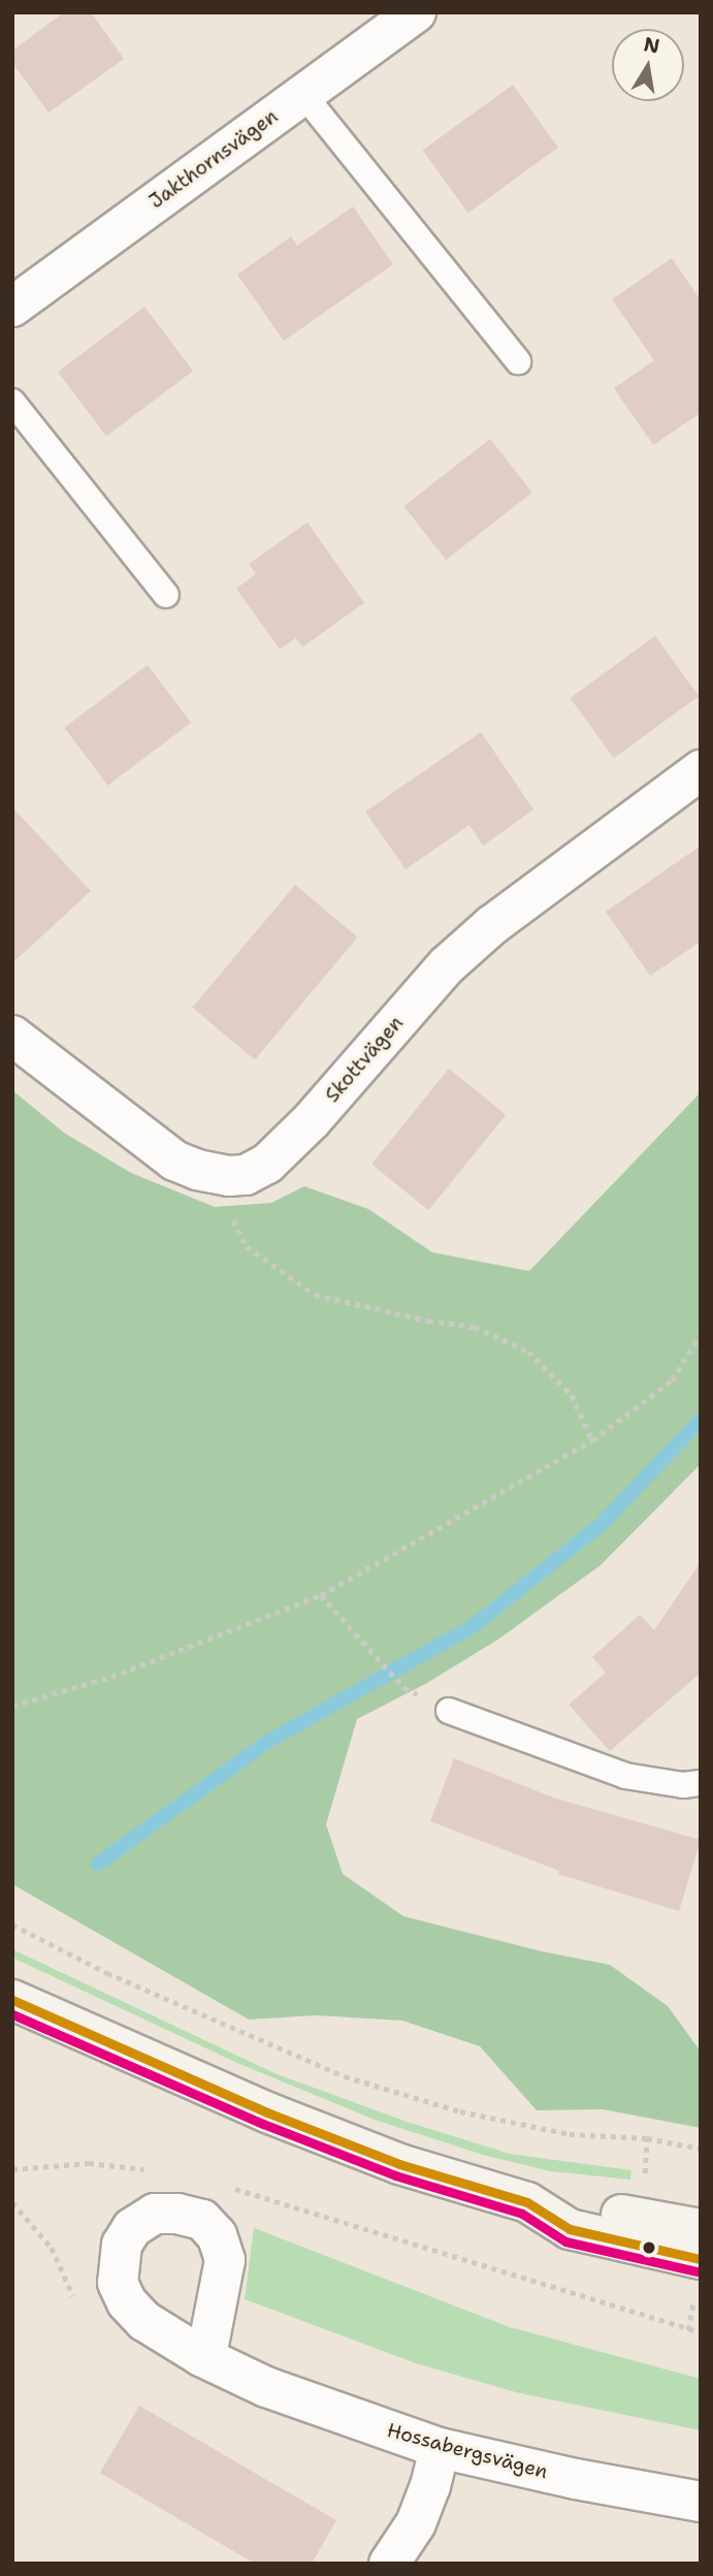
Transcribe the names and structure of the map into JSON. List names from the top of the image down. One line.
{"streets":{"street":["Jakthornsvägen","Skottvägen","Hossabergsvägen"]},"north":"top"}
